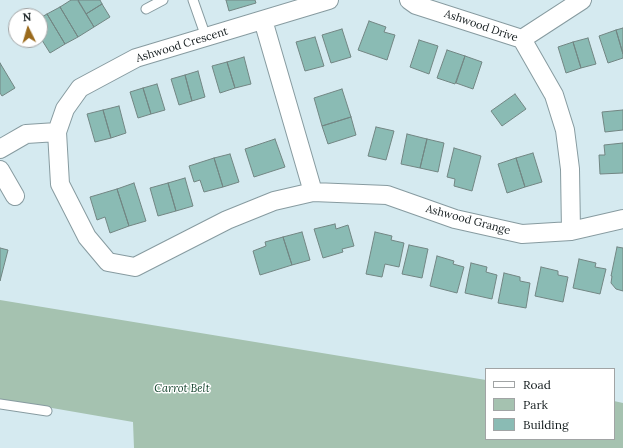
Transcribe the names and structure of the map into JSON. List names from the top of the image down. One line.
{"streets":{"street":["Ashwood Drive","Ashwood Crescent","Ashwood Grange"]},"crossings":[["Ashwood Drive","Ashwood Grange"],["Ashwood Crescent","Ashwood Grange"]],"parks":["Carrot Belt"],"legend":["Road","Park","Building"],"north":"top"}
